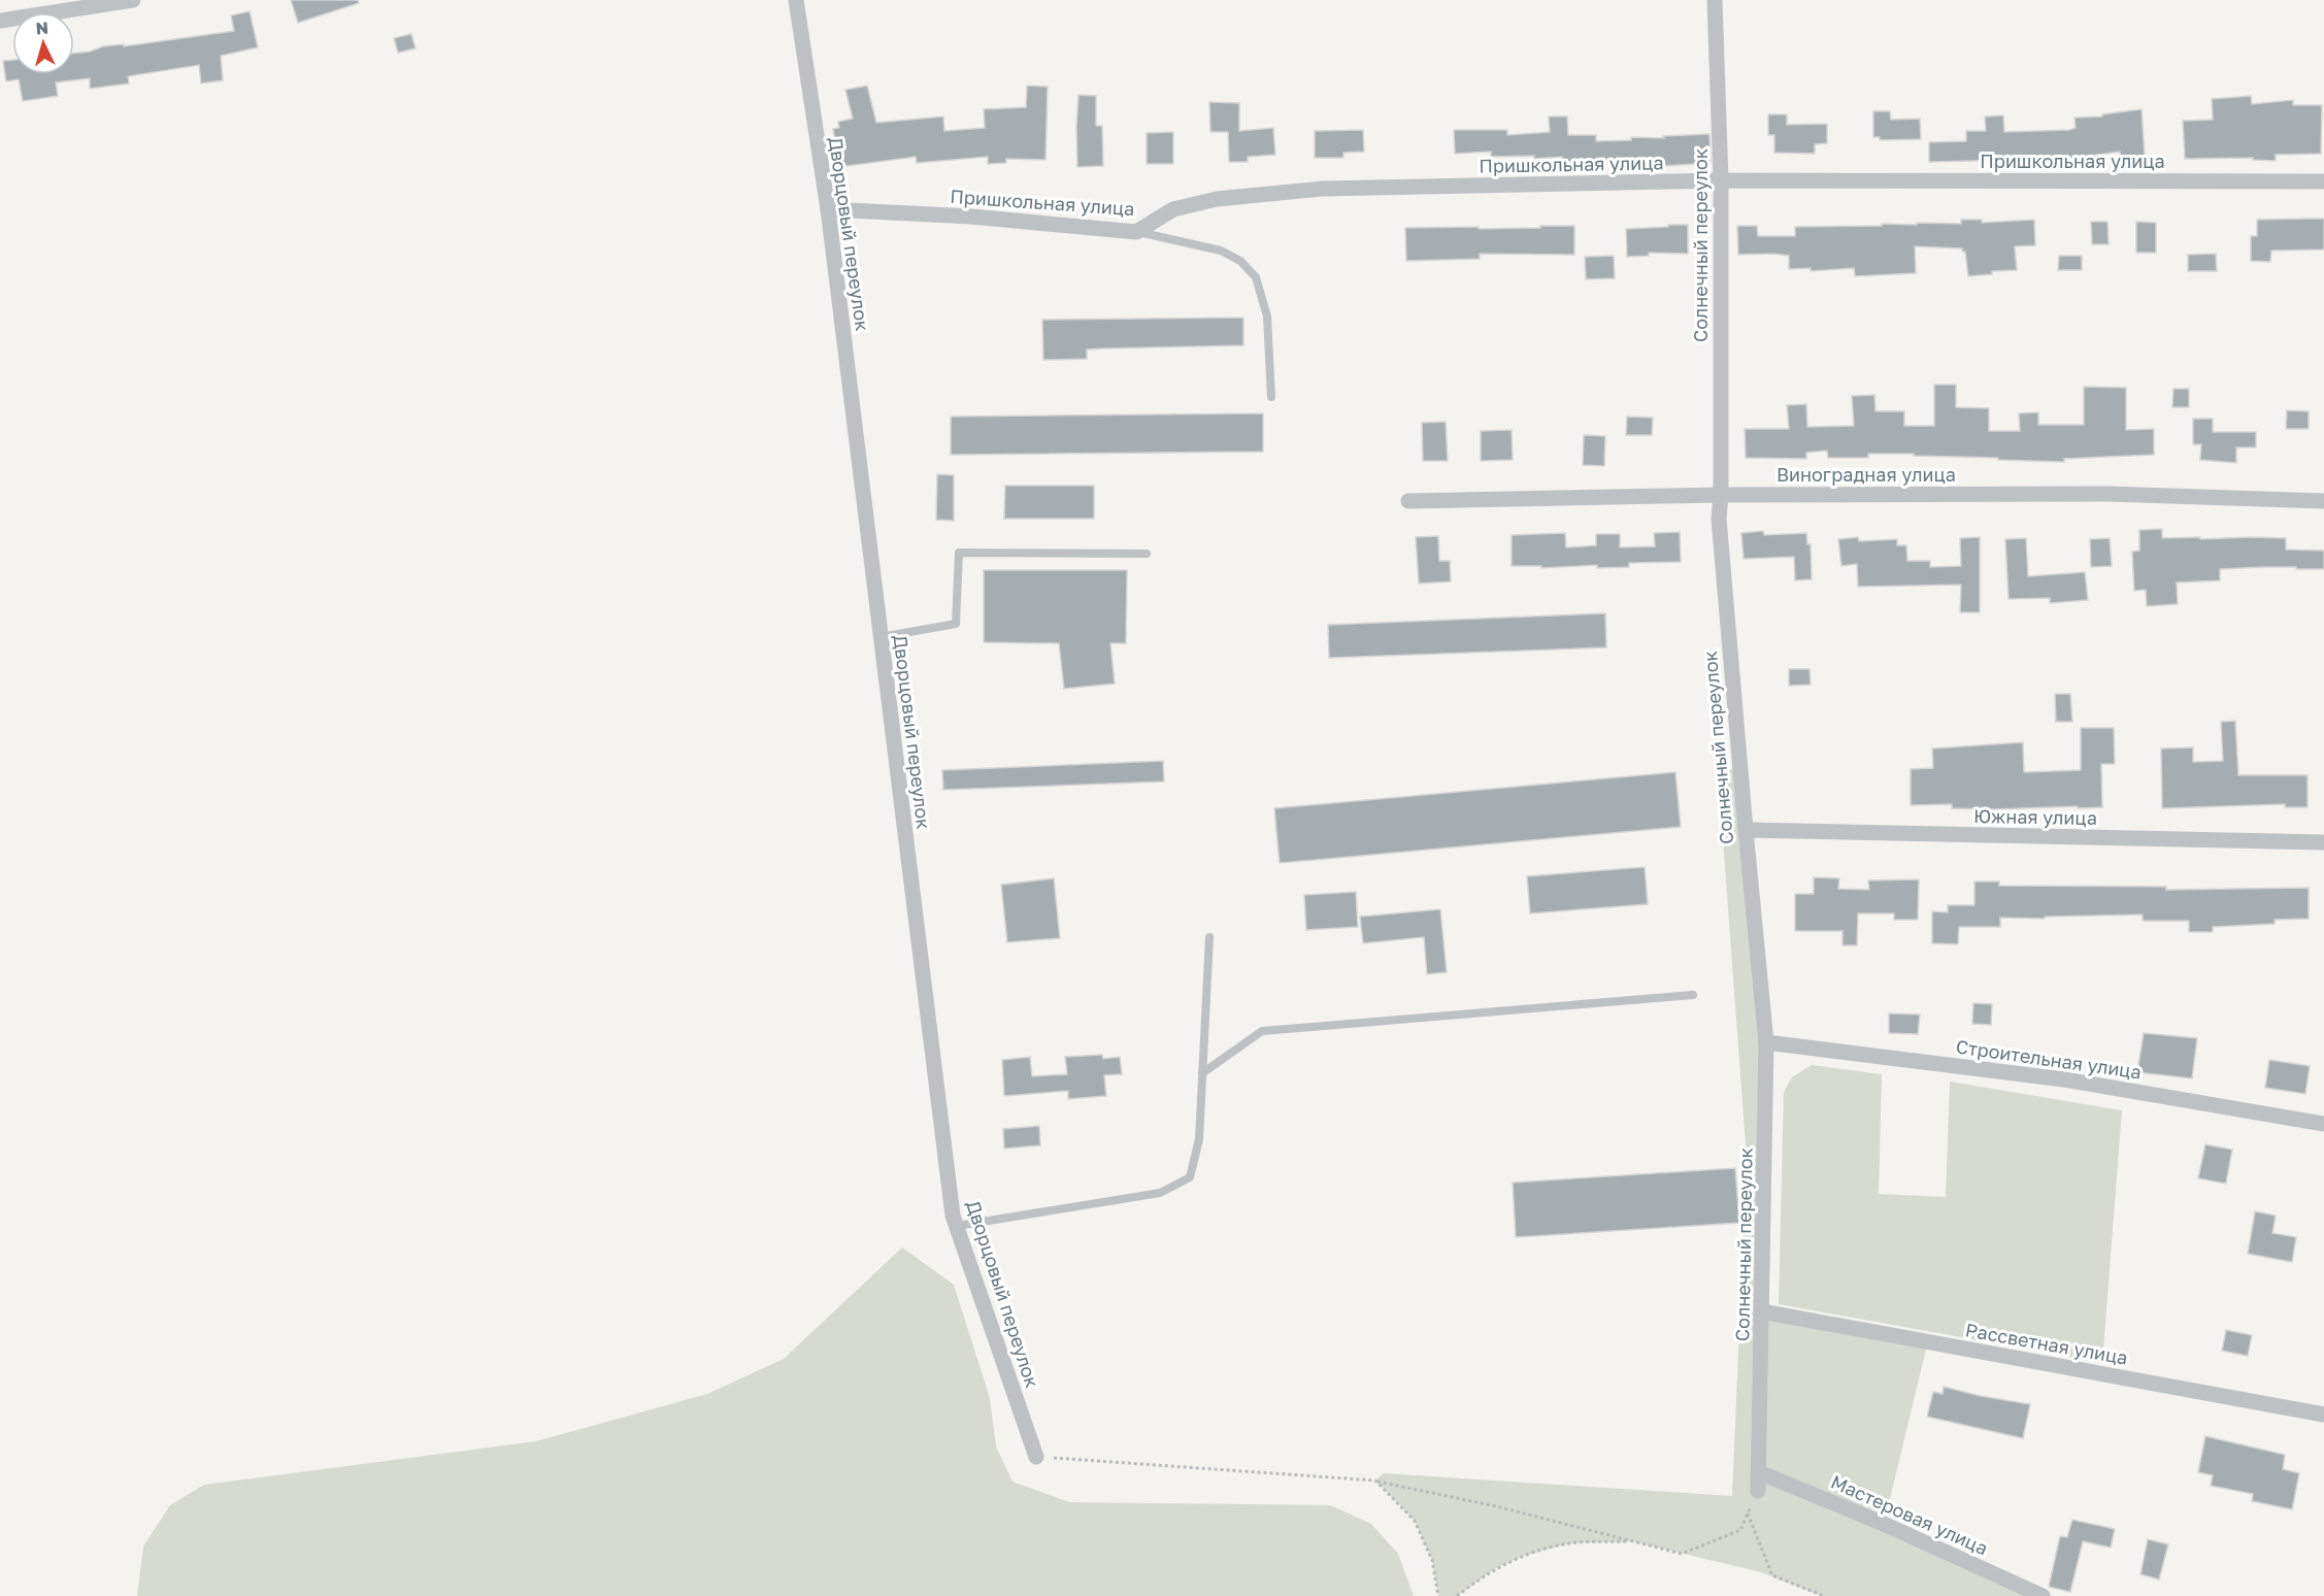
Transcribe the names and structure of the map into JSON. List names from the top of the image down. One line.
{"streets":{"street":["Пришкольная улица","Дворцовый переулок","Солнечный переулок","Виноградная улица","Южная улица","Строительная улица","Рассветная улица","Мастеровая улица"]},"crossings":[["Пришкольная улица","Дворцовый переулок"],["Пришкольная улица","Солнечный переулок"],["Солнечный переулок","Виноградная улица"],["Солнечный переулок","Южная улица"],["Солнечный переулок","Строительная улица"],["Солнечный переулок","Рассветная улица"],["Солнечный переулок","Мастеровая улица"]],"north":"top"}
